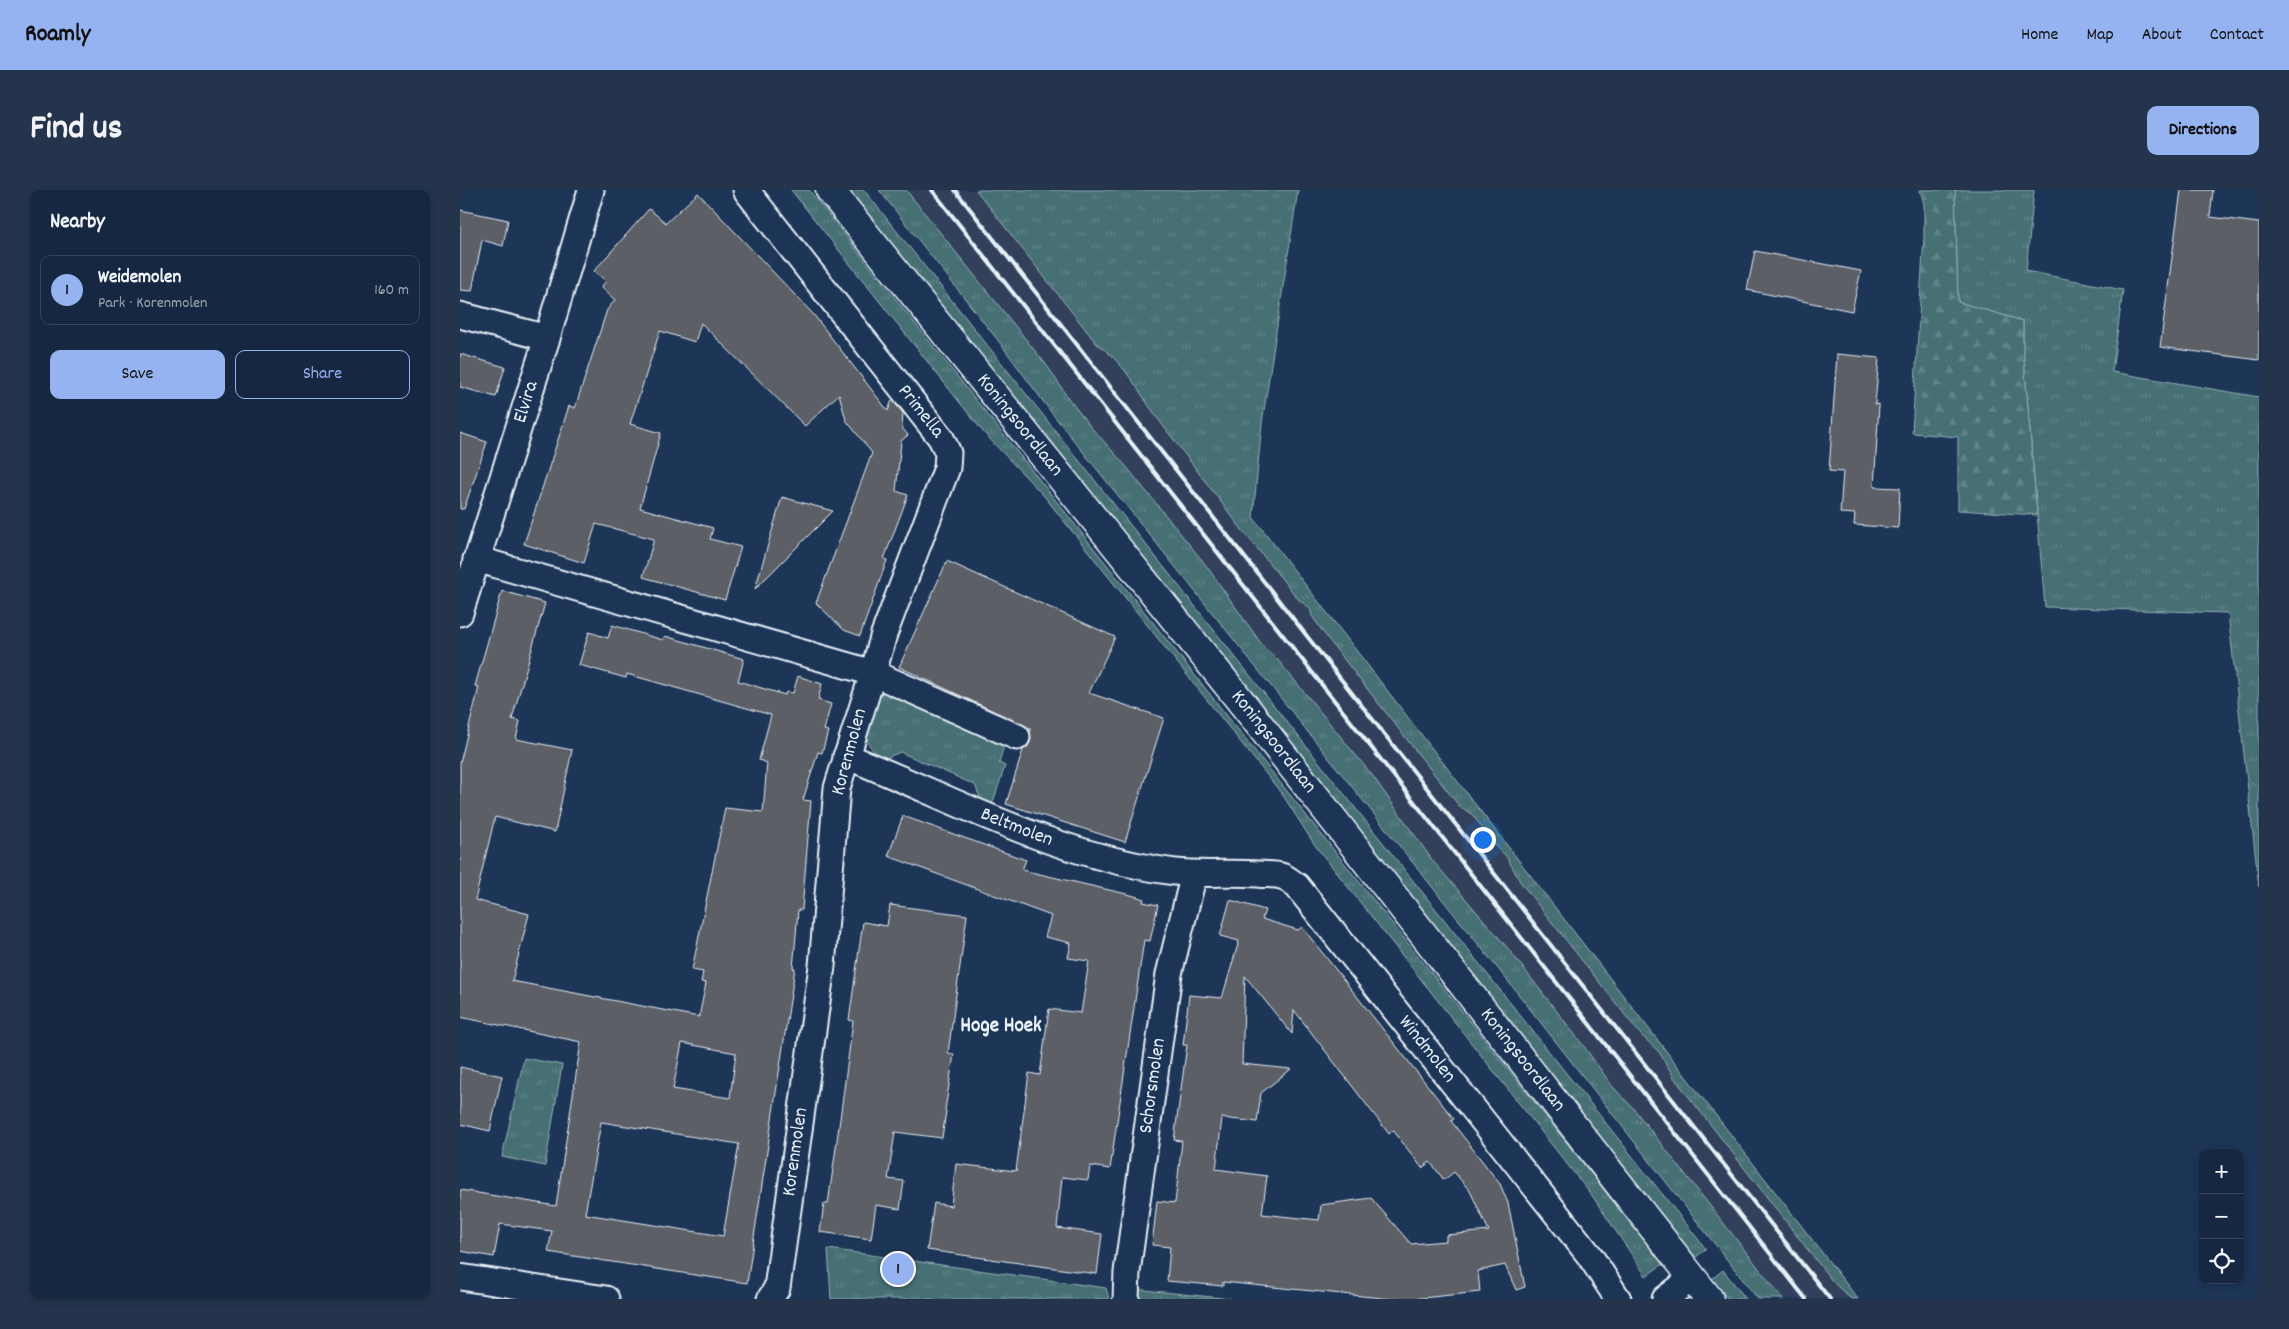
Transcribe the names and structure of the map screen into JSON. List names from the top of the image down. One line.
{"streets":{"street":["Elvira","Primella","Koningsoordlaan","Korenmolen","Beltmolen","Windmolen","Schorsmolen"]},"crossings":[["Primella","Korenmolen"],["Korenmolen","Beltmolen"],["Beltmolen","Windmolen"],["Beltmolen","Schorsmolen"],["Windmolen","Schorsmolen"]],"districts":["Hoge Hoek"],"page":{"header":"Roamly","nav":["Home","Map","About","Contact"],"title":"Find us","buttons":["Directions",["Save","Share"]],"heading":"Nearby","list":[{"mark":"1","name":"Weidemolen","note":"Park · Korenmolen","value":"160 m"}],"map_buttons":["+","−"],"pins":"1"}}
